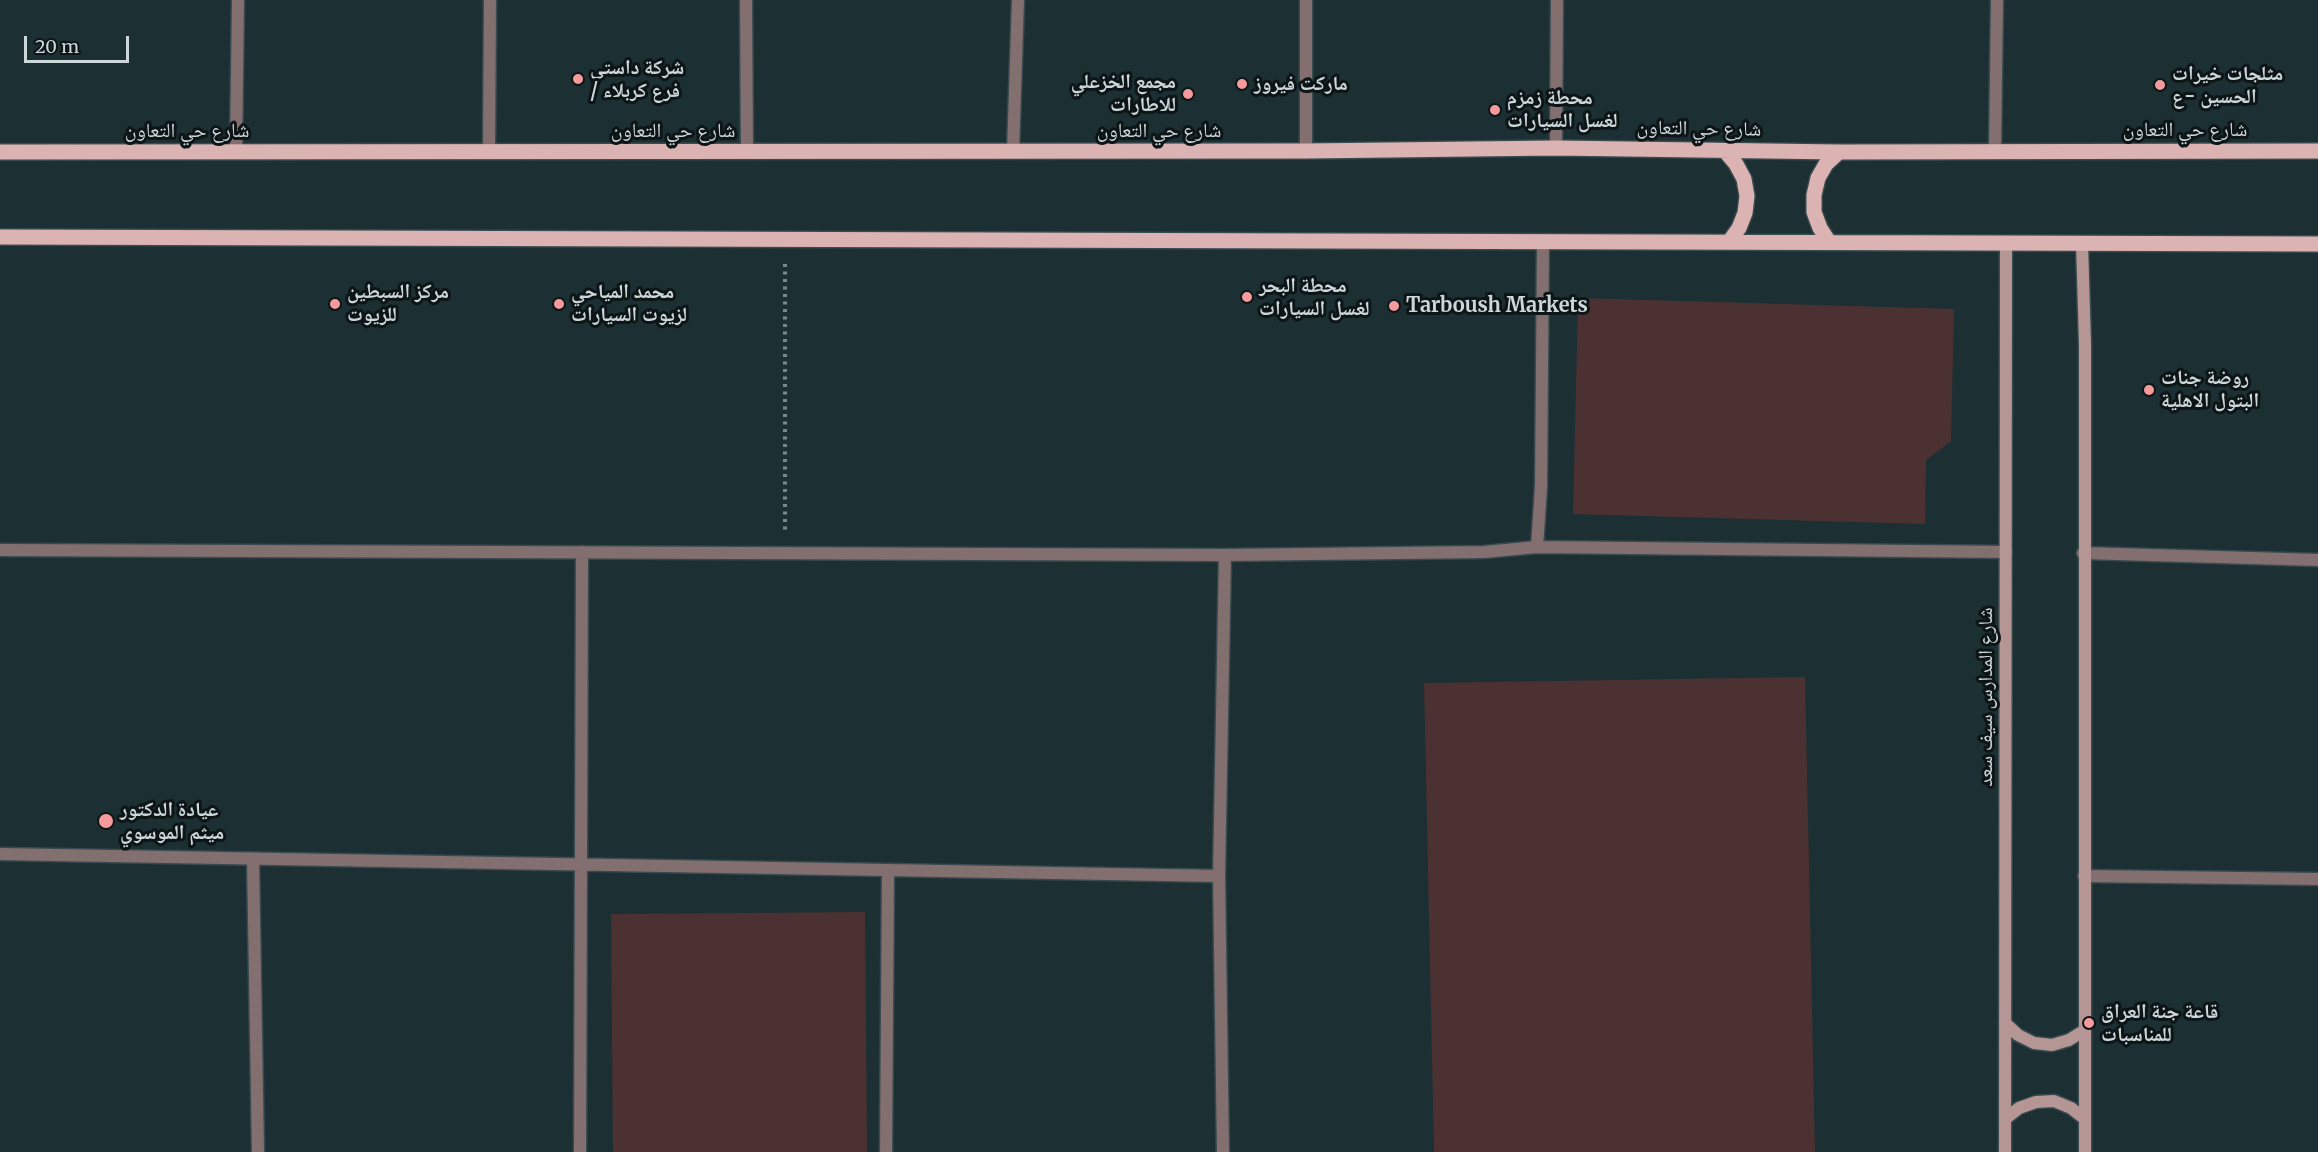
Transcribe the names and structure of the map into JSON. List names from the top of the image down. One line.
{"streets":{"main road":["شارع حي التعاون","شارع المدارس سيف سعد"]},"places":["شركة داستي / فرع كربلاء","ماركت فيروز","مثلجات خيرات الحسين -ع","مجمع الخزعلي للاطارات","محطة زمزم لغسل السيارات","محطة البحر لغسل السيارات","مركز السبطين للزيوت","محمد المياحي لزيوت السيارات","Tarboush Markets","روضة جنات البتول الاهلية","عيادة الدكتور ميثم الموسوي","قاعة جنة العراق للمناسبات"],"scale_bar":"20 m"}
